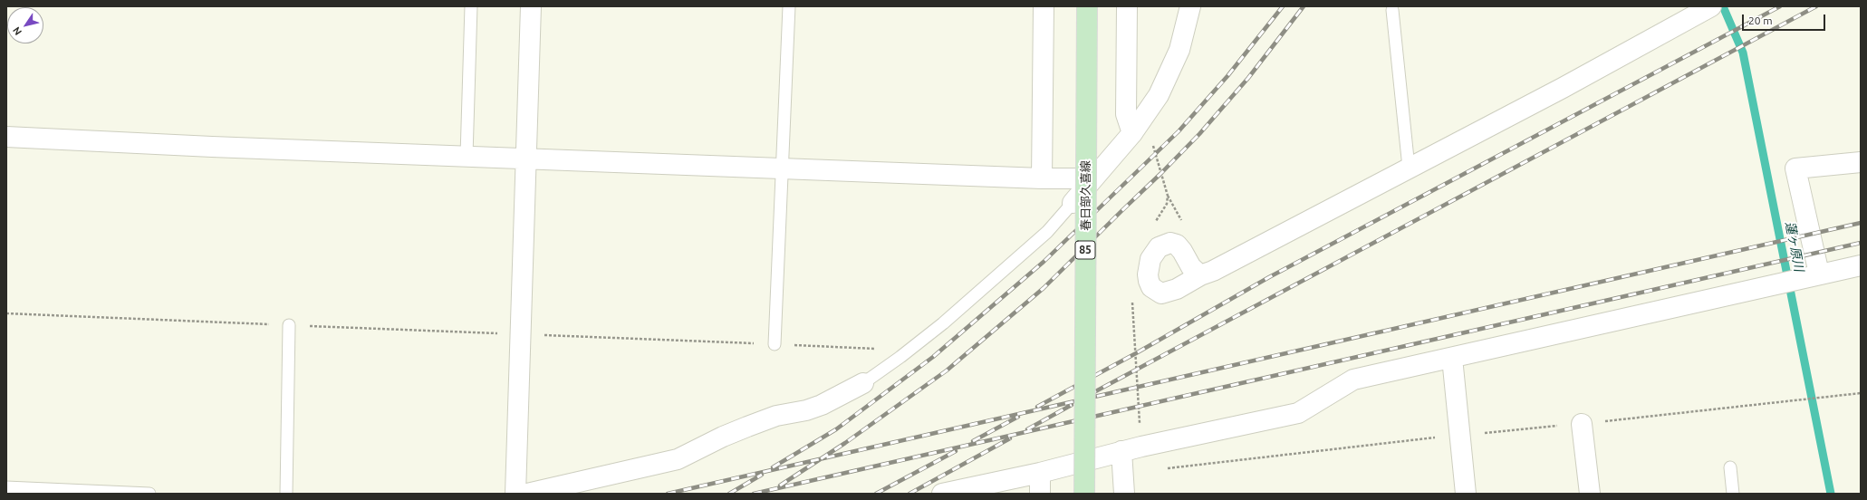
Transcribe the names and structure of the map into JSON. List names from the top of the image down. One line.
{"streets":{"main road":["春日部久喜線","85"]},"water":["蓮ヶ原川"],"scale_bar":"20 m","north":"bottom left"}
